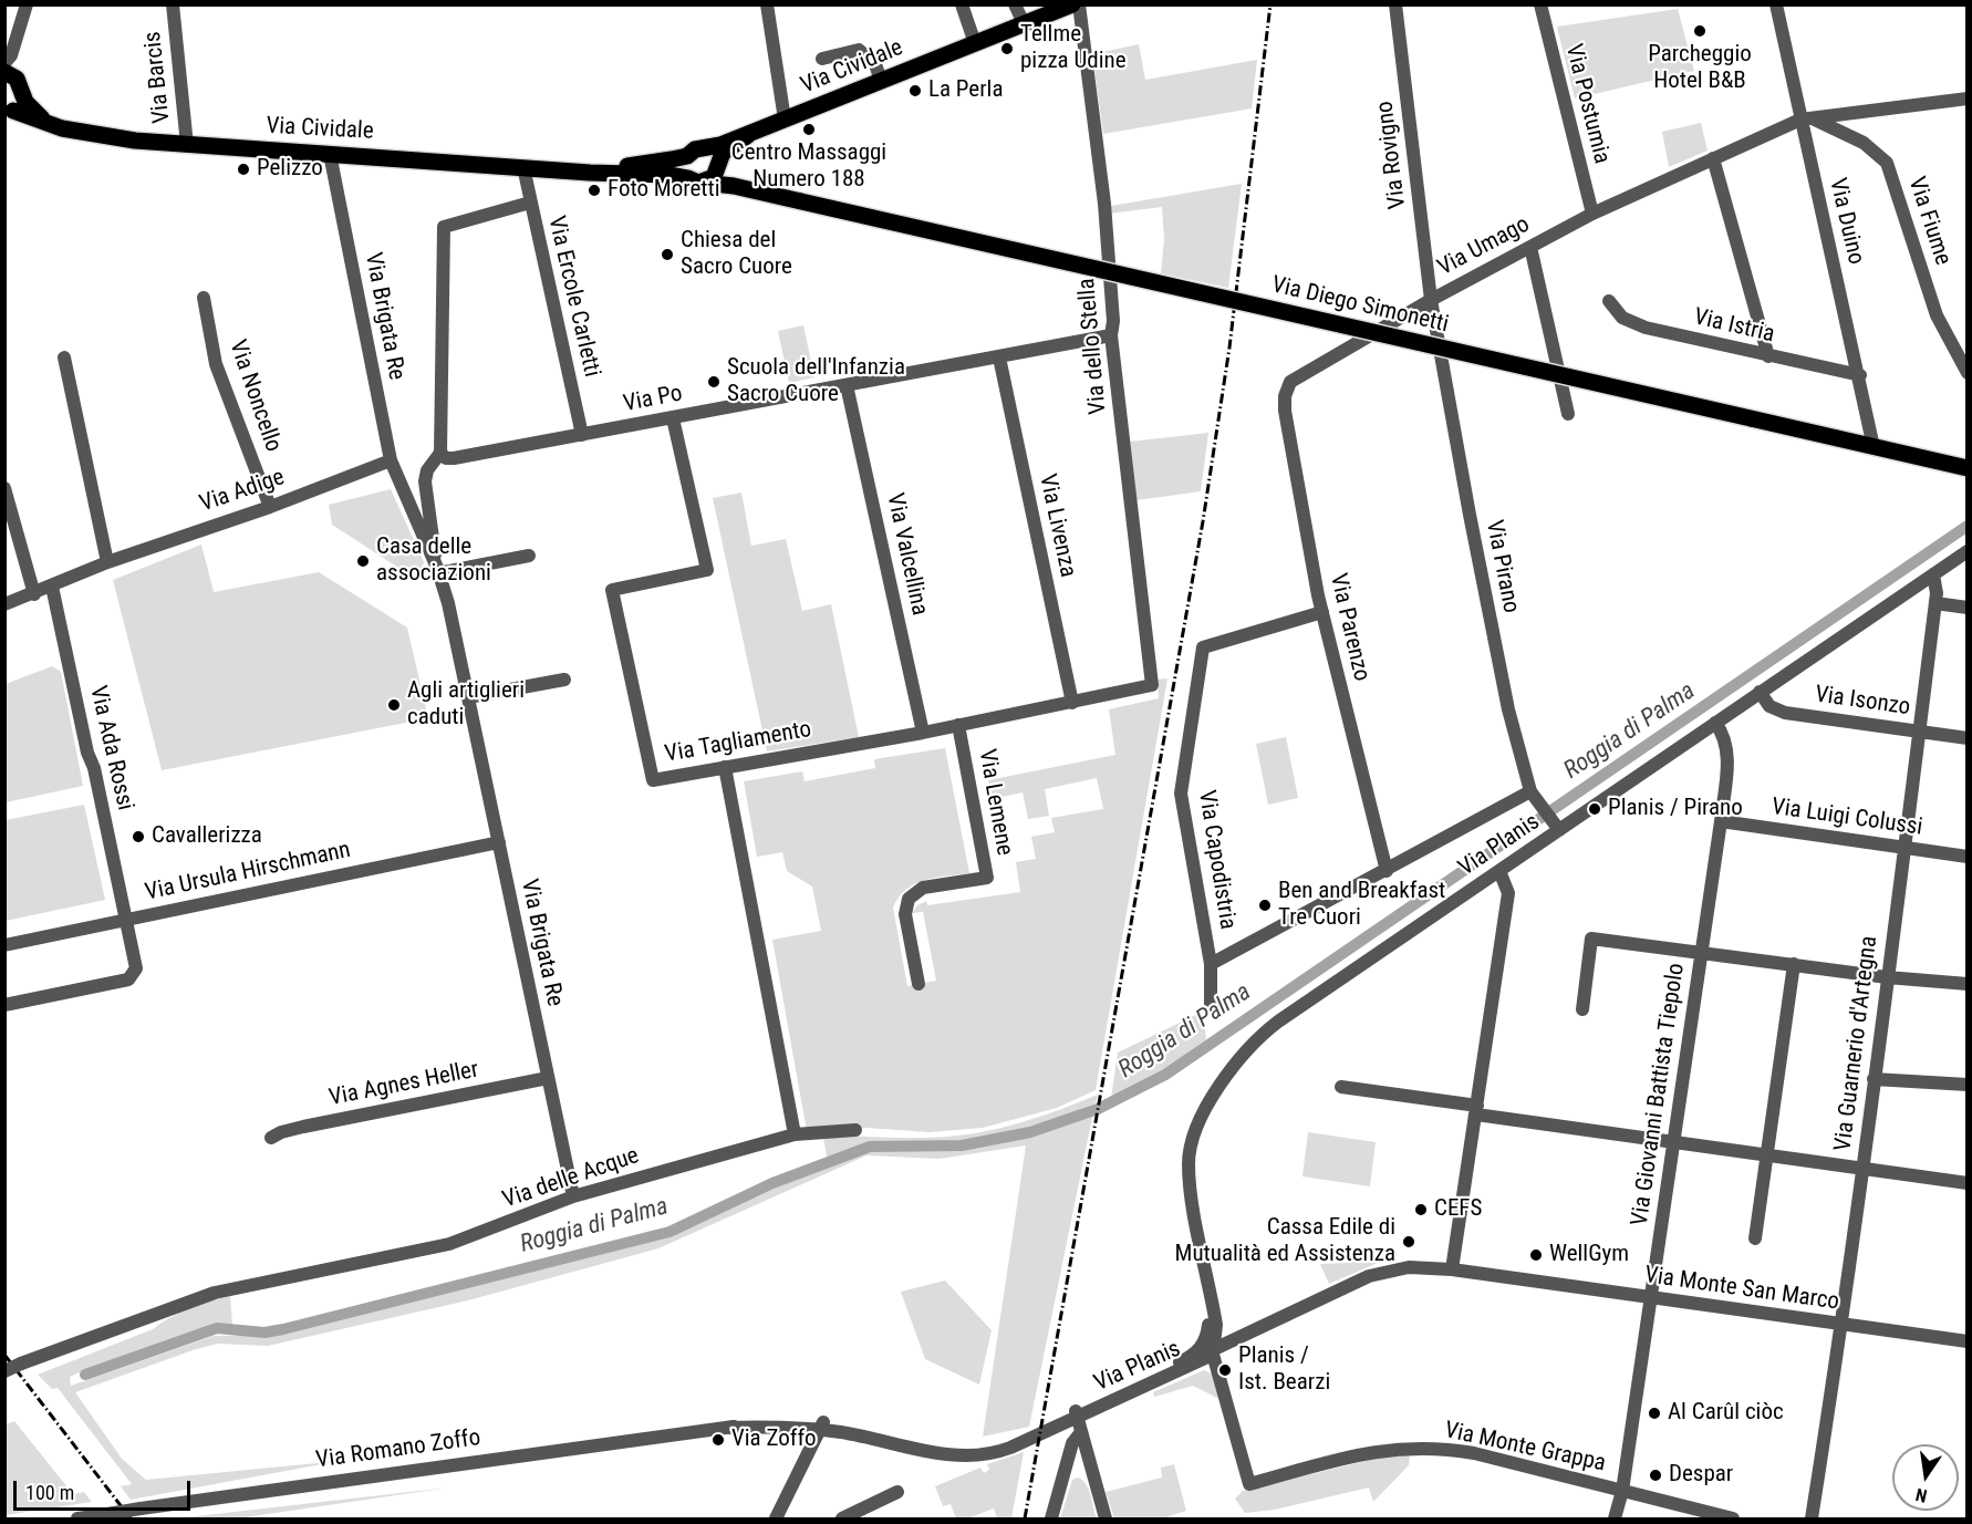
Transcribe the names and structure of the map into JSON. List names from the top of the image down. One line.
{"streets":{"main road":["Via Cividale","Via Diego Simonetti"],"street":["Via Barcis","Via Postumia","Via Rovigno","Via Duino","Via Fiume","Via Umago","Via Ercole Carletti","Via Brigata Re","Via Istria","Via dello Stella","Via Noncello","Via Po","Via Adige","Via Livenza","Via Valcellina","Via Pirano","Via Parenzo","Via Isonzo","Via Tagliamento","Via Ada Rossi","Via Lemene","Via Luigi Colussi","Via Planis","Via Capodistria","Via Ursula Hirschmann","Via Guarnerio d'Artegna","Via Agnes Heller","Via Giovanni Battista Tiepolo","Via delle Acque","Via Monte San Marco","Via Monte Grappa","Via Romano Zoffo"]},"crossings":[["Via Cividale","Via Barcis"],["Via Cividale","Via Ercole Carletti"],["Via Cividale","Via Diego Simonetti"],["Via Cividale","Via Brigata Re"],["Via Postumia","Via Umago"],["Via Rovigno","Via Umago"],["Via Rovigno","Via Pirano"],["Via Duino","Via Fiume"],["Via Duino","Via Umago"],["Via Duino","Via Diego Simonetti"],["Via Duino","Via Istria"],["Via Fiume","Via Umago"],["Via Umago","Via Pirano"],["Via Umago","Via Parenzo"],["Via Ercole Carletti","Via Po"],["Via Brigata Re","Via Adige"],["Via Brigata Re","Via Ursula Hirschmann"],["Via Brigata Re","Via Agnes Heller"],["Via Brigata Re","Via delle Acque"],["Via dello Stella","Via Po"],["Via dello Stella","Via Tagliamento"],["Via Noncello","Via Adige"],["Via Po","Via Livenza"],["Via Po","Via Valcellina"],["Via Po","Via Tagliamento"],["Via Adige","Via Ada Rossi"],["Via Livenza","Via Tagliamento"],["Via Valcellina","Via Tagliamento"],["Via Pirano","Via Planis"],["Via Pirano","Via Capodistria"],["Via Parenzo","Via Capodistria"],["Via Isonzo","Via Planis"],["Via Isonzo","Via Guarnerio d'Artegna"],["Via Tagliamento","Via Lemene"],["Via Ada Rossi","Via Ursula Hirschmann"],["Via Luigi Colussi","Via Guarnerio d'Artegna"],["Via Luigi Colussi","Via Giovanni Battista Tiepolo"],["Via Planis","Via Guarnerio d'Artegna"],["Via Planis","Via Giovanni Battista Tiepolo"],["Via Planis","Via Monte San Marco"],["Via Planis","Via Monte Grappa"],["Via Planis","Via Romano Zoffo"],["Via Guarnerio d'Artegna","Via Monte San Marco"],["Via Giovanni Battista Tiepolo","Via Monte San Marco"],["Via Giovanni Battista Tiepolo","Via Monte Grappa"],["Via Monte San Marco","Via Monte Grappa"]],"water":["Roggia di Palma"],"places":["Parcheggio Hotel B&B","Tellme pizza Udine","La Perla","Centro Massaggi Numero 188","Pelizzo","Foto Moretti","Chiesa del Sacro Cuore","Scuola dell'Infanzia Sacro Cuore","Casa delle associazioni","Agli artiglieri caduti","Planis / Pirano","Cavallerizza","Ben and Breakfast Tre Cuori","CEFS","Cassa Edile di Mutualità ed Assistenza","WellGym","Planis / Ist. Bearzi","Al Carûl ciòc","Via Zoffo","Despar"],"scale_bar":"100 m","north":"bottom"}
